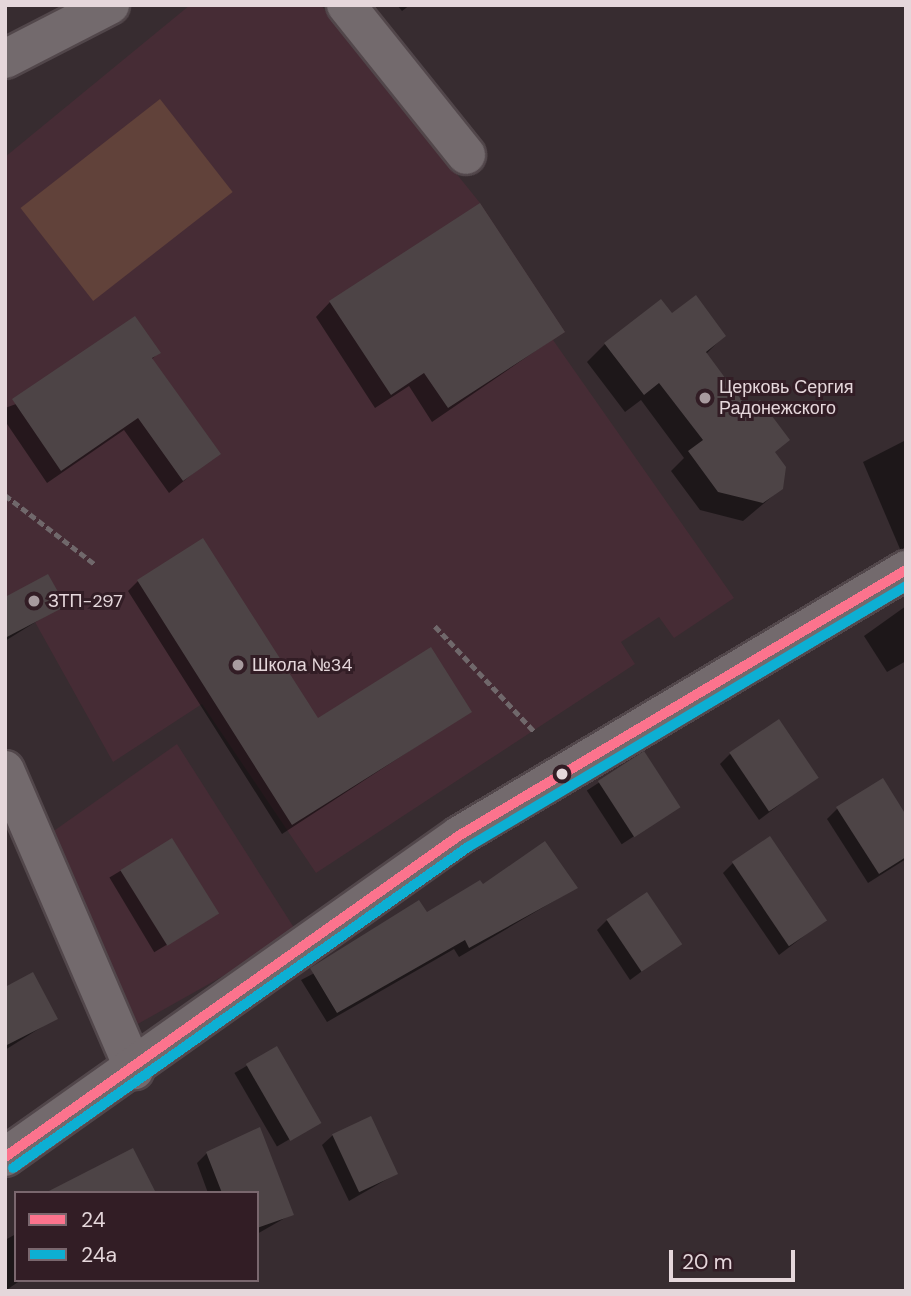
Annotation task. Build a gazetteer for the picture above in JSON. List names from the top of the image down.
{
  "places": ["Церковь Сергия Радонежского", "ЗТП-297", "Школа №34"],
  "lines": ["transit line 24", "transit line 24a"],
  "legend": ["24", "24a"],
  "scale_bar": "20 m"
}
